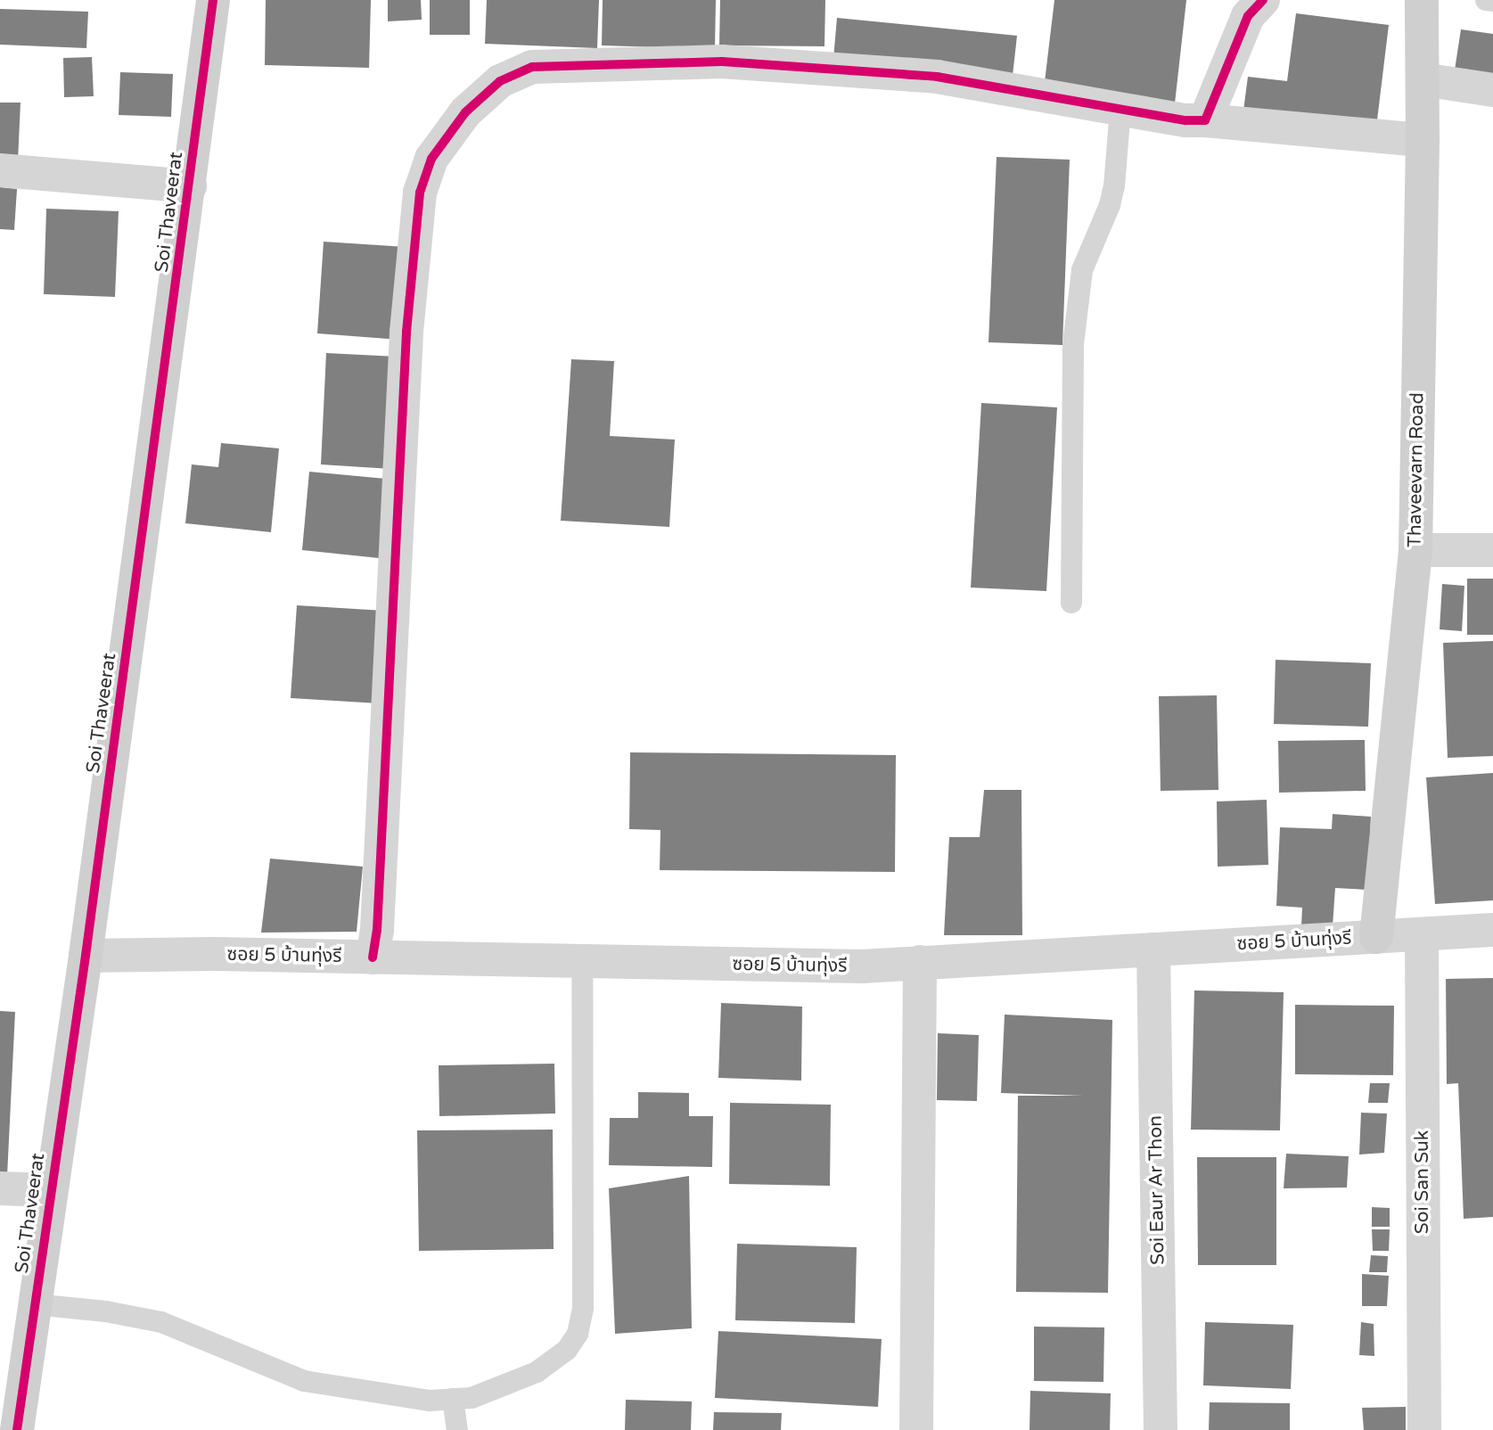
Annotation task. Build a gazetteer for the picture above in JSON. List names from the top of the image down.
{
  "streets": {
    "street": [
      "Soi Thaveerat",
      "Thaveevarn Road",
      "ซอย 5 บ้านทุ่งรี",
      "Soi San Suk",
      "Soi Eaur Ar Thon"
    ]
  },
  "crossings": [
    ["Soi Thaveerat", "ซอย 5 บ้านทุ่งรี"],
    ["Thaveevarn Road", "ซอย 5 บ้านทุ่งรี"],
    ["ซอย 5 บ้านทุ่งรี", "Soi San Suk"],
    ["ซอย 5 บ้านทุ่งรี", "Soi Eaur Ar Thon"]
  ]
}
